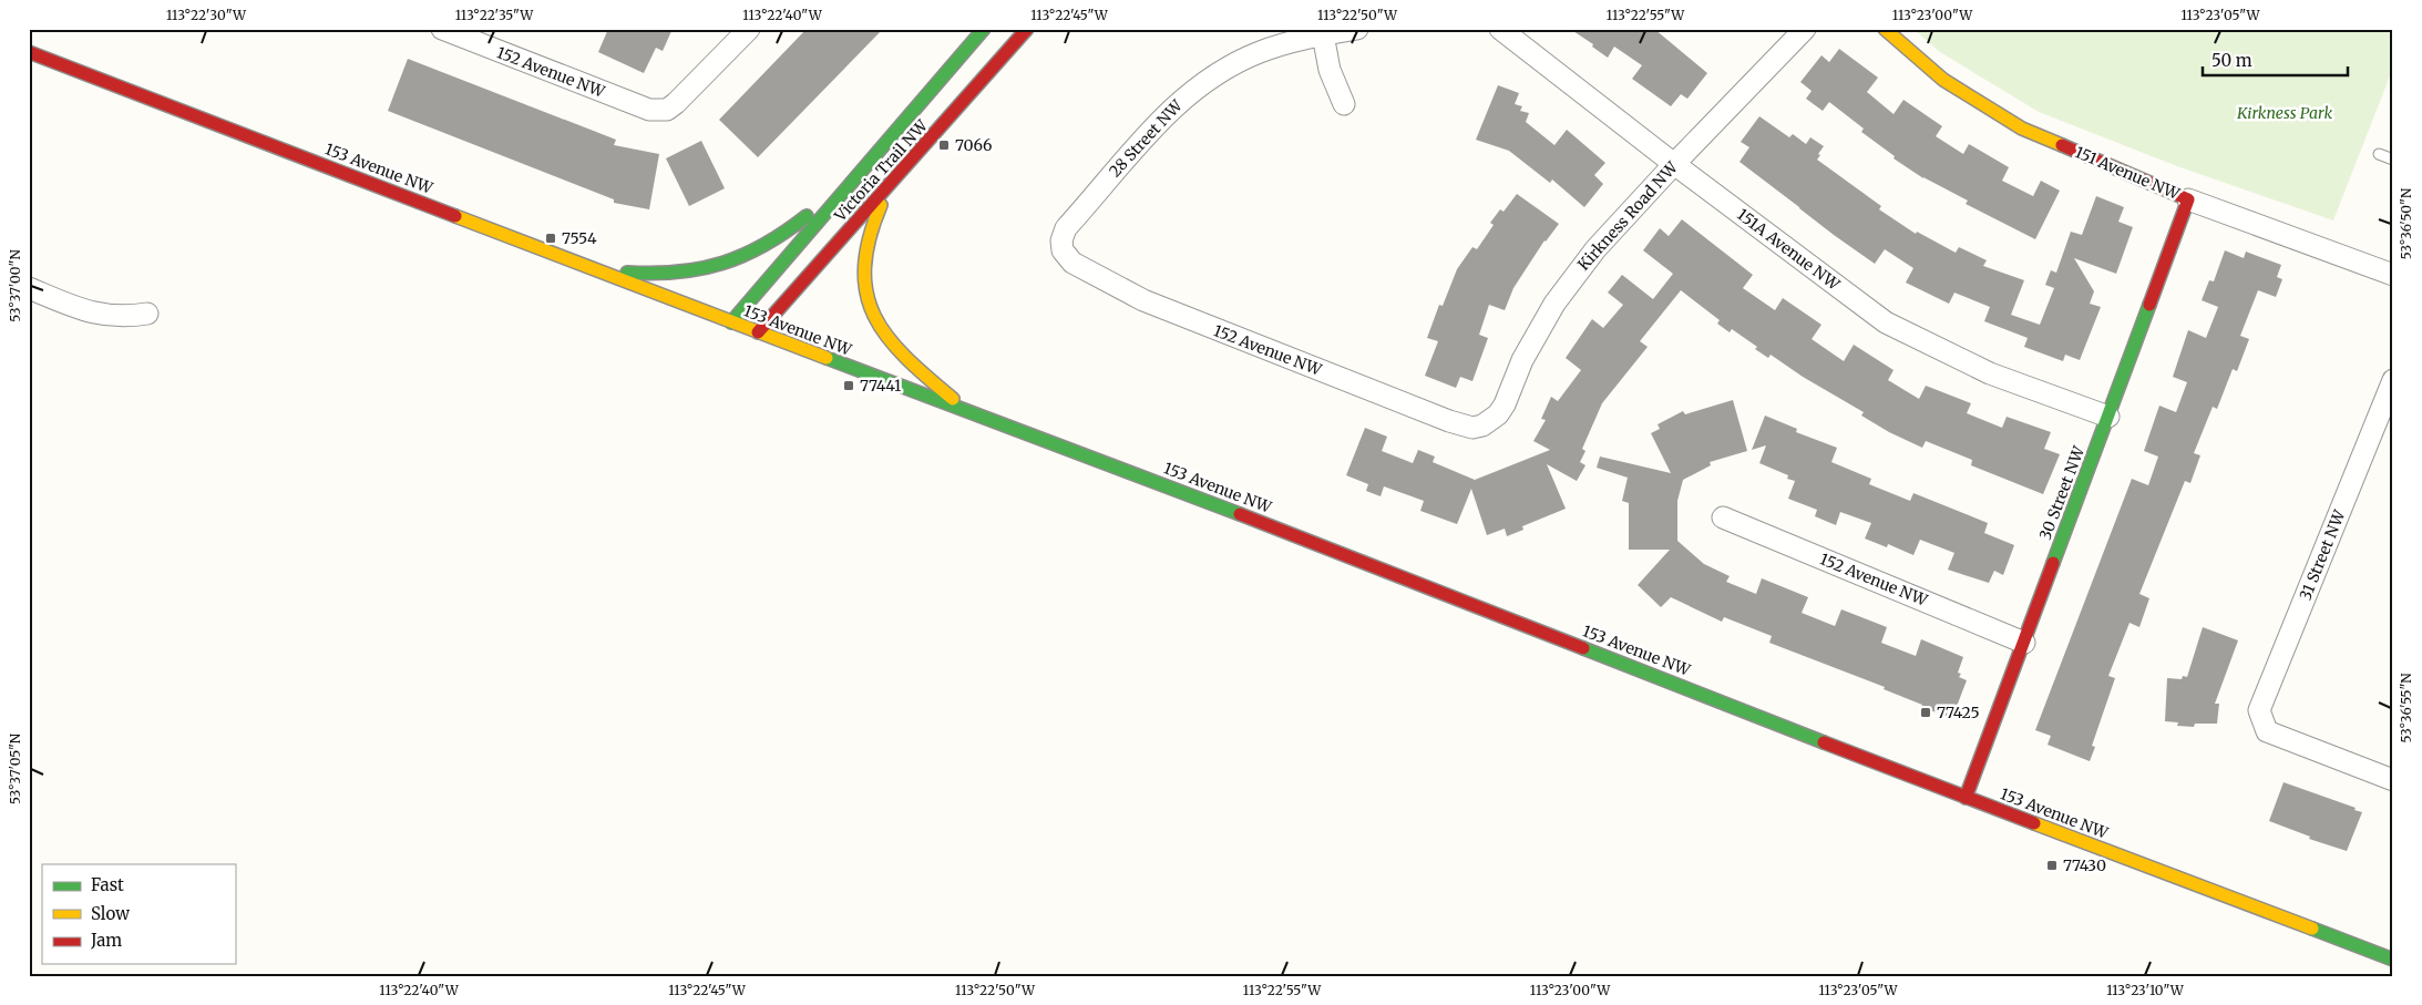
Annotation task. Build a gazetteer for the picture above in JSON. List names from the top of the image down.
{
  "streets": {
    "main road": [
      "153 Avenue NW",
      "Victoria Trail NW",
      "151 Avenue NW",
      "30 Street NW"
    ],
    "street": [
      "152 Avenue NW",
      "28 Street NW",
      "Kirkness Road NW",
      "151A Avenue NW",
      "31 Street NW"
    ]
  },
  "crossings": [
    ["152 Avenue NW", "28 Street NW"],
    ["152 Avenue NW", "Kirkness Road NW"],
    ["152 Avenue NW", "30 Street NW"],
    ["153 Avenue NW", "Victoria Trail NW"],
    ["153 Avenue NW", "30 Street NW"],
    ["151 Avenue NW", "30 Street NW"],
    ["Kirkness Road NW", "151A Avenue NW"],
    ["151A Avenue NW", "30 Street NW"]
  ],
  "parks": ["Kirkness Park"],
  "places": {
    "transit": [
      "7066",
      "7554",
      "77441",
      "77425",
      "77430"
    ]
  },
  "legend": ["Fast", "Slow", "Jam"],
  "scale_bar": "50 m",
  "coordinates": [
    "113°22'30\"W",
    "113°22'35\"W",
    "113°22'40\"W",
    "113°22'45\"W",
    "113°22'50\"W",
    "113°22'55\"W",
    "113°23'00\"W",
    "113°23'05\"W",
    "53°36'50\"N",
    "53°37'00\"N",
    "53°36'55\"N",
    "53°37'05\"N",
    "113°23'10\"W"
  ]
}
